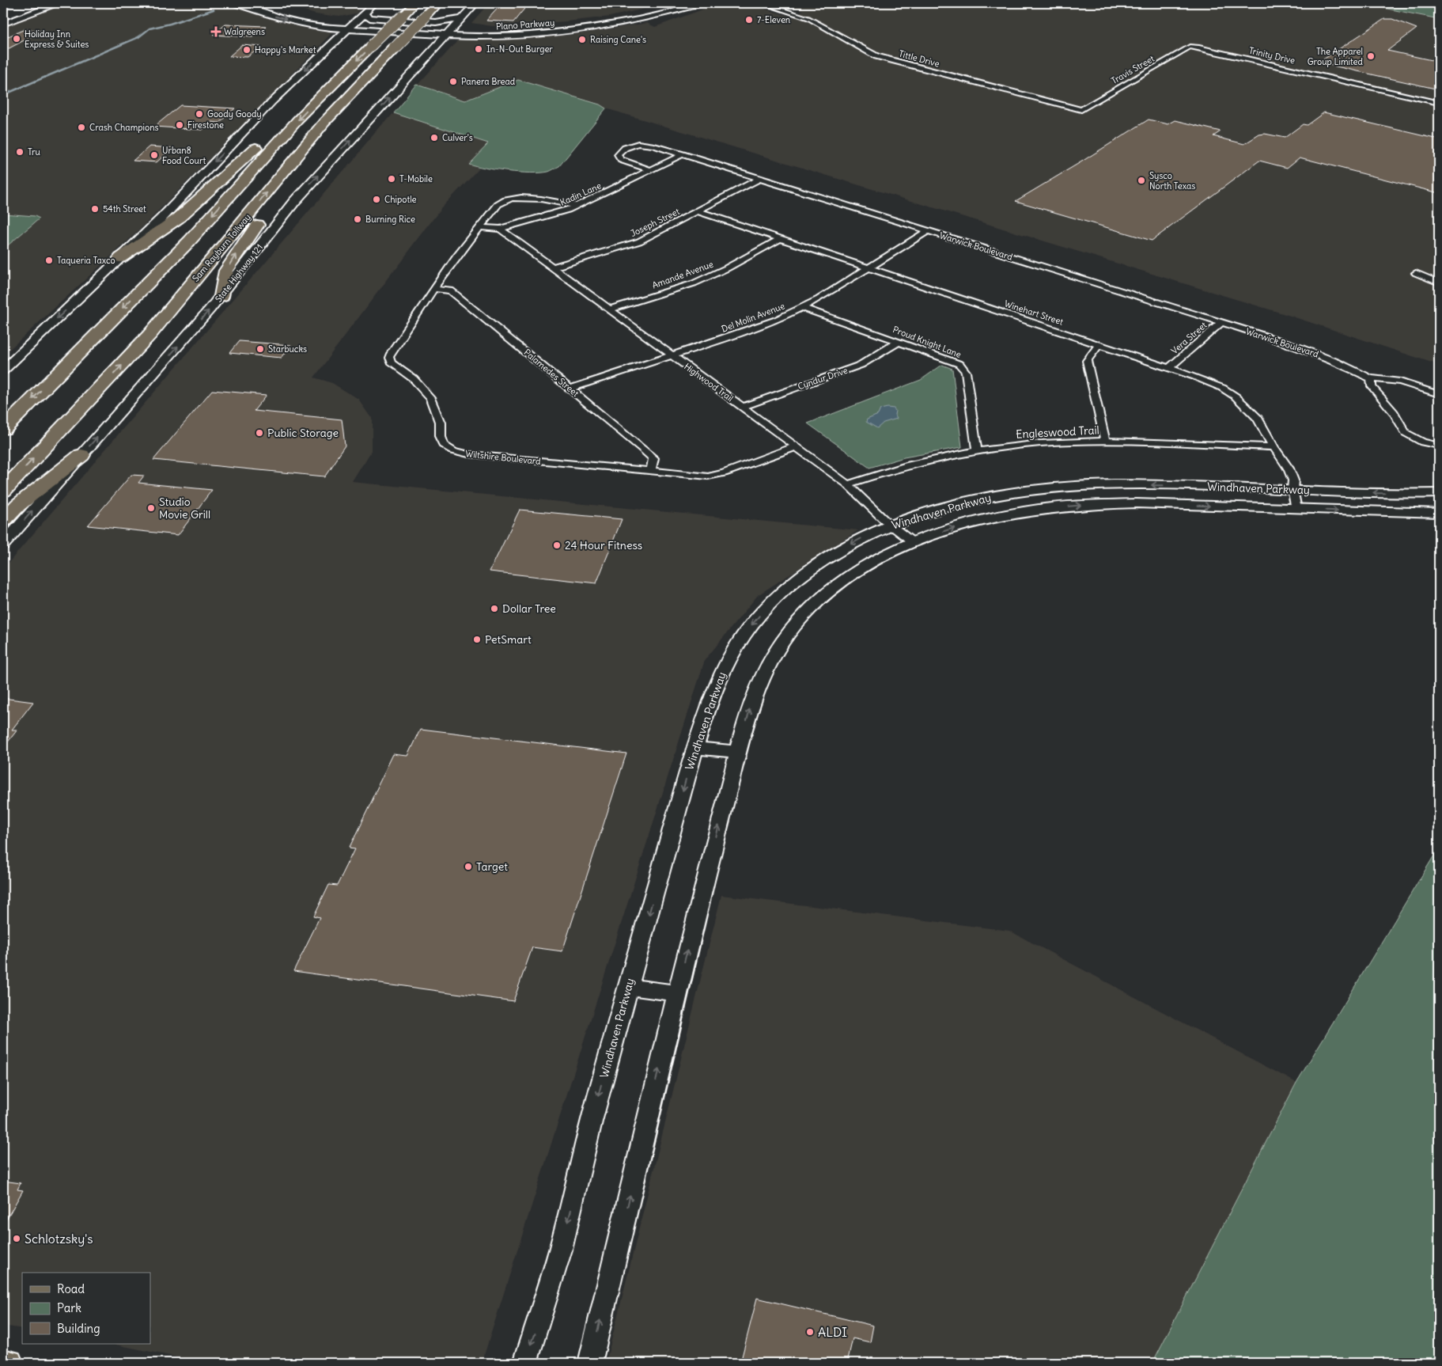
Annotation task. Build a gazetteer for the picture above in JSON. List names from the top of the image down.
{
  "streets": {
    "highway": ["Sam Rayburn Tollway"],
    "main road": ["Plano Parkway", "State Highway 121", "Windhaven Parkway"],
    "street": [
      "Trinity Drive",
      "Tittle Drive",
      "Travis Street",
      "Kadin Lane",
      "Joseph Street",
      "Warwick Boulevard",
      "Amande Avenue",
      "Winehart Street",
      "Del Molin Avenue",
      "Vera Street",
      "Proud Knight Lane",
      "Palamedes Street",
      "Cyndur Drive",
      "Highwood Trail",
      "Engleswood Trail",
      "Wiltshire Boulevard"
    ]
  },
  "crossings": [
    ["Plano Parkway", "State Highway 121"],
    ["Trinity Drive", "Travis Street"],
    ["Tittle Drive", "Travis Street"],
    ["Kadin Lane", "Warwick Boulevard"],
    ["Kadin Lane", "Highwood Trail"],
    ["Kadin Lane", "Wiltshire Boulevard"],
    ["Joseph Street", "Warwick Boulevard"],
    ["Joseph Street", "Winehart Street"],
    ["Joseph Street", "Highwood Trail"],
    ["Warwick Boulevard", "Del Molin Avenue"],
    ["Warwick Boulevard", "Vera Street"],
    ["Amande Avenue", "Winehart Street"],
    ["Amande Avenue", "Highwood Trail"],
    ["Winehart Street", "Del Molin Avenue"],
    ["Winehart Street", "Vera Street"],
    ["Winehart Street", "Engleswood Trail"],
    ["Winehart Street", "Windhaven Parkway"],
    ["Del Molin Avenue", "Proud Knight Lane"],
    ["Del Molin Avenue", "Palamedes Street"],
    ["Del Molin Avenue", "Highwood Trail"],
    ["Proud Knight Lane", "Cyndur Drive"],
    ["Proud Knight Lane", "Engleswood Trail"],
    ["Palamedes Street", "Wiltshire Boulevard"],
    ["Cyndur Drive", "Highwood Trail"],
    ["Highwood Trail", "Engleswood Trail"],
    ["Highwood Trail", "Wiltshire Boulevard"],
    ["Highwood Trail", "Windhaven Parkway"]
  ],
  "places": {
    "other": [
      "7-Eleven",
      "Holiday Inn Express & Suites",
      "Raising Cane's",
      "In-N-Out Burger",
      "Happy's Market",
      "The Apparel Group Limited",
      "Panera Bread",
      "Goody Goody",
      "Firestone",
      "Crash Champions",
      "Culver's",
      "Tru",
      "Urban8 Food Court",
      "T-Mobile",
      "Sysco North Texas",
      "Chipotle",
      "54th Street",
      "Burning Rice",
      "Taqueria Taxco",
      "Starbucks",
      "Public Storage",
      "Studio Movie Grill",
      "24 Hour Fitness",
      "Dollar Tree",
      "PetSmart",
      "Target",
      "Schlotzsky's",
      "ALDI"
    ],
    "health": ["Walgreens"]
  },
  "legend": ["Road", "Park", "Building"]
}
